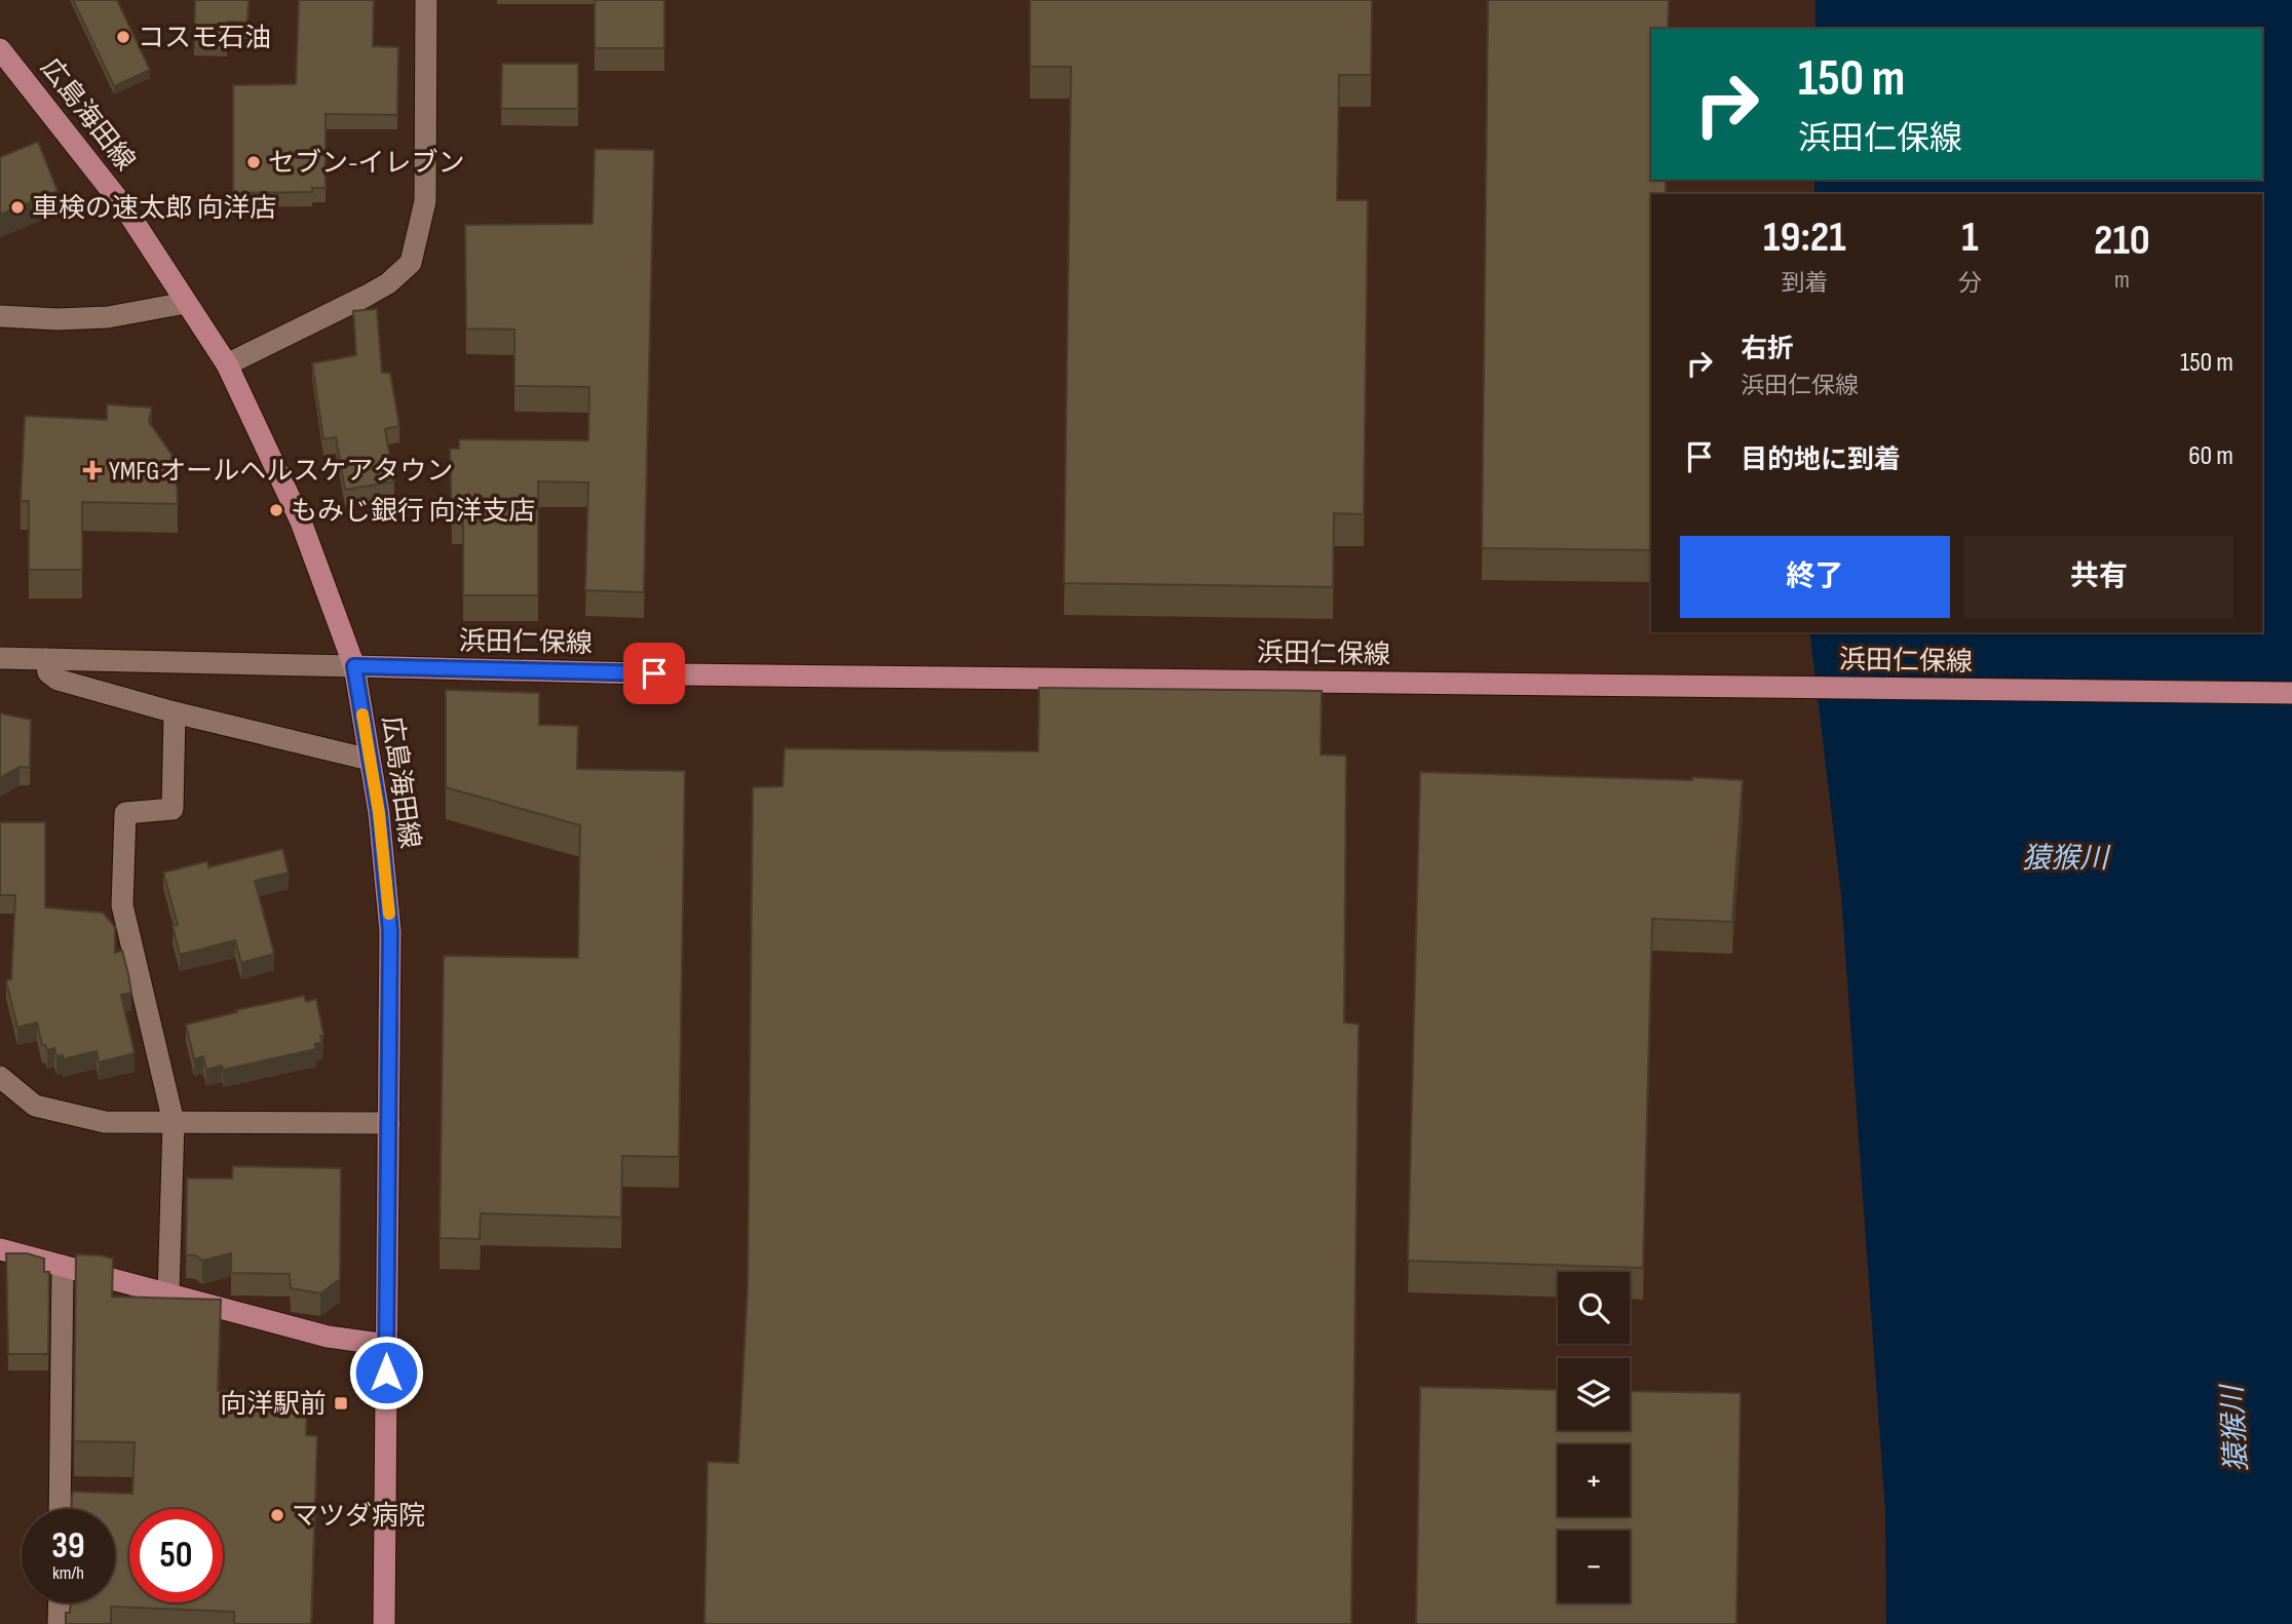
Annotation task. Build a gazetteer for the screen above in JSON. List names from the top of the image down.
{
  "streets": {
    "main road": ["広島海田線", "浜田仁保線"]
  },
  "crossings": [
    ["広島海田線", "浜田仁保線"]
  ],
  "water": ["猿猴川"],
  "places": {
    "other": [
      "コスモ石油",
      "セブン-イレブン",
      "車検の速太郎 向洋店",
      "もみじ銀行 向洋支店",
      "マツダ病院"
    ],
    "health": ["YMFGオールヘルスケアタウン"],
    "transit": ["向洋駅前"]
  },
  "page": {
    "turn": ["150 m", "浜田仁保線"],
    "eta": [
      "19:21",
      "到着",
      "1",
      "分",
      "210",
      "m"
    ],
    "list": [
      {
        "name": "右折",
        "note": "浜田仁保線",
        "value": "150 m"
      },
      {
        "name": "目的地に到着",
        "value": "60 m"
      }
    ],
    "buttons": ["終了", "共有"],
    "map_buttons": ["+", "−"],
    "speed": "39 km/h",
    "limit": "50"
  }
}
